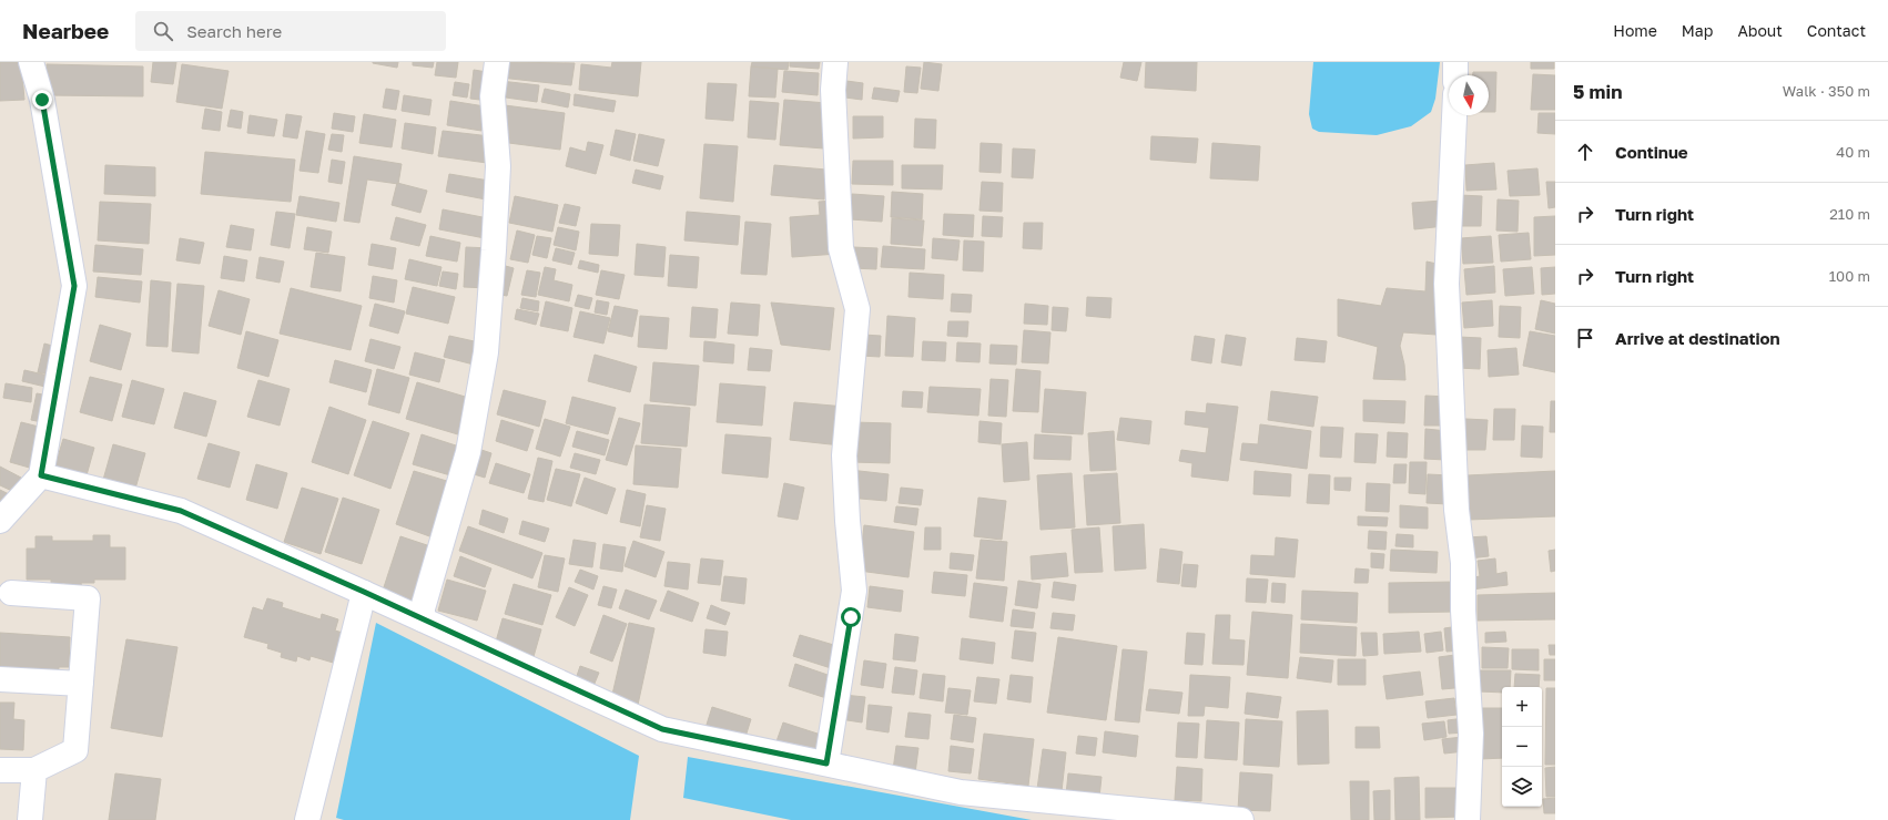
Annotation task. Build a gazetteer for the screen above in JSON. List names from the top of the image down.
{
  "north": "bottom",
  "page": {
    "header": "Nearbee",
    "search": "Search here",
    "nav": [
      "Home",
      "Map",
      "About",
      "Contact"
    ],
    "heading": ["5 min", "Walk · 350 m"],
    "list": [
      ["Continue", "40 m"],
      ["Turn right", "210 m"],
      ["Turn right", "100 m"],
      "Arrive at destination"
    ],
    "map_buttons": ["+", "−"]
  }
}
